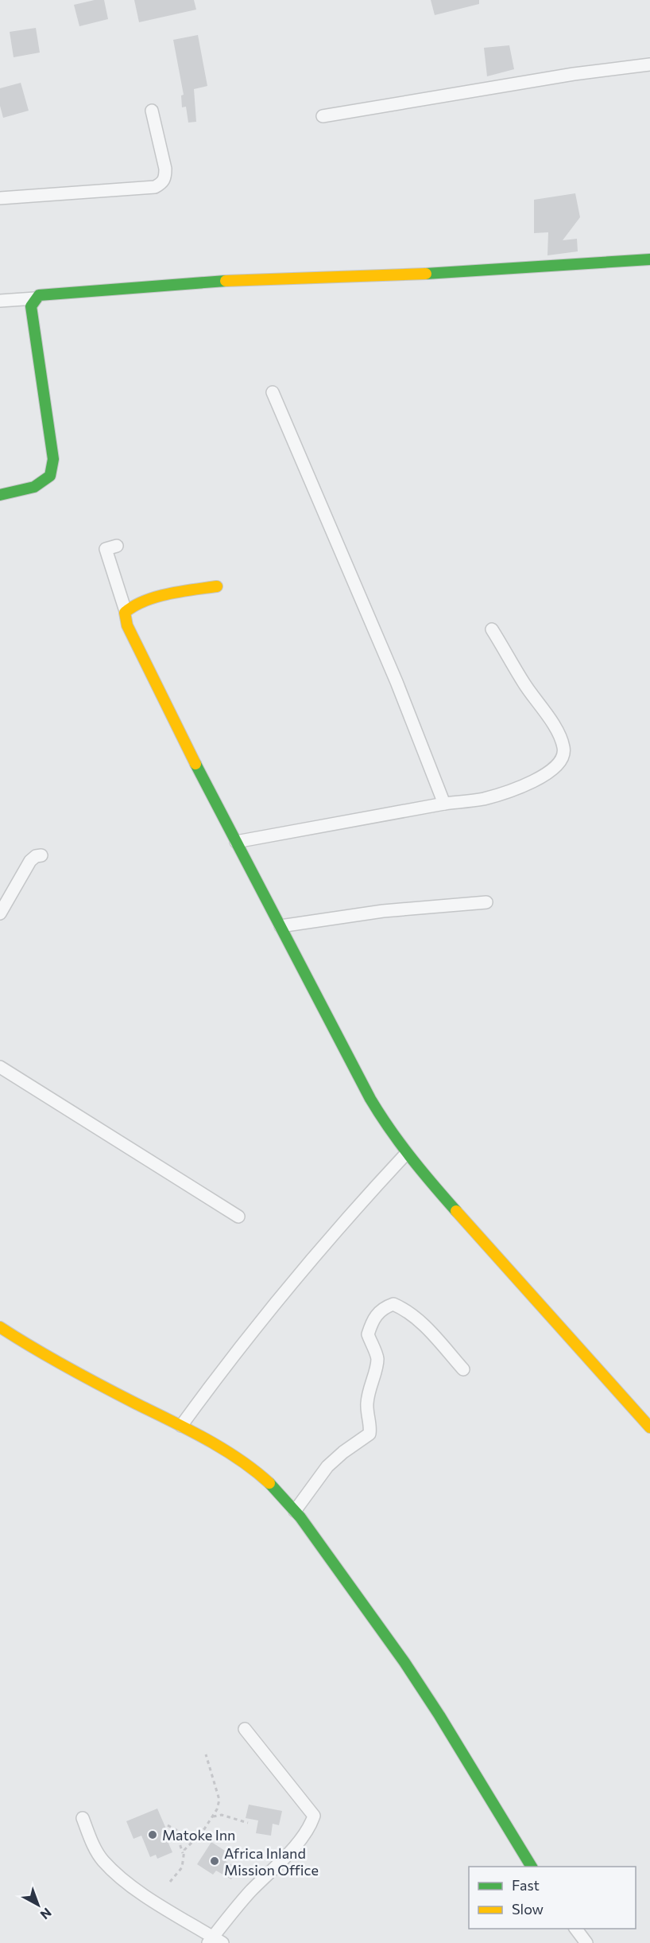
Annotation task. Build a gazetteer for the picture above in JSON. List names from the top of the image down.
{
  "places": ["Matoke Inn", "Africa Inland Mission Office"],
  "legend": ["Fast", "Slow"],
  "north": "bottom right"
}
